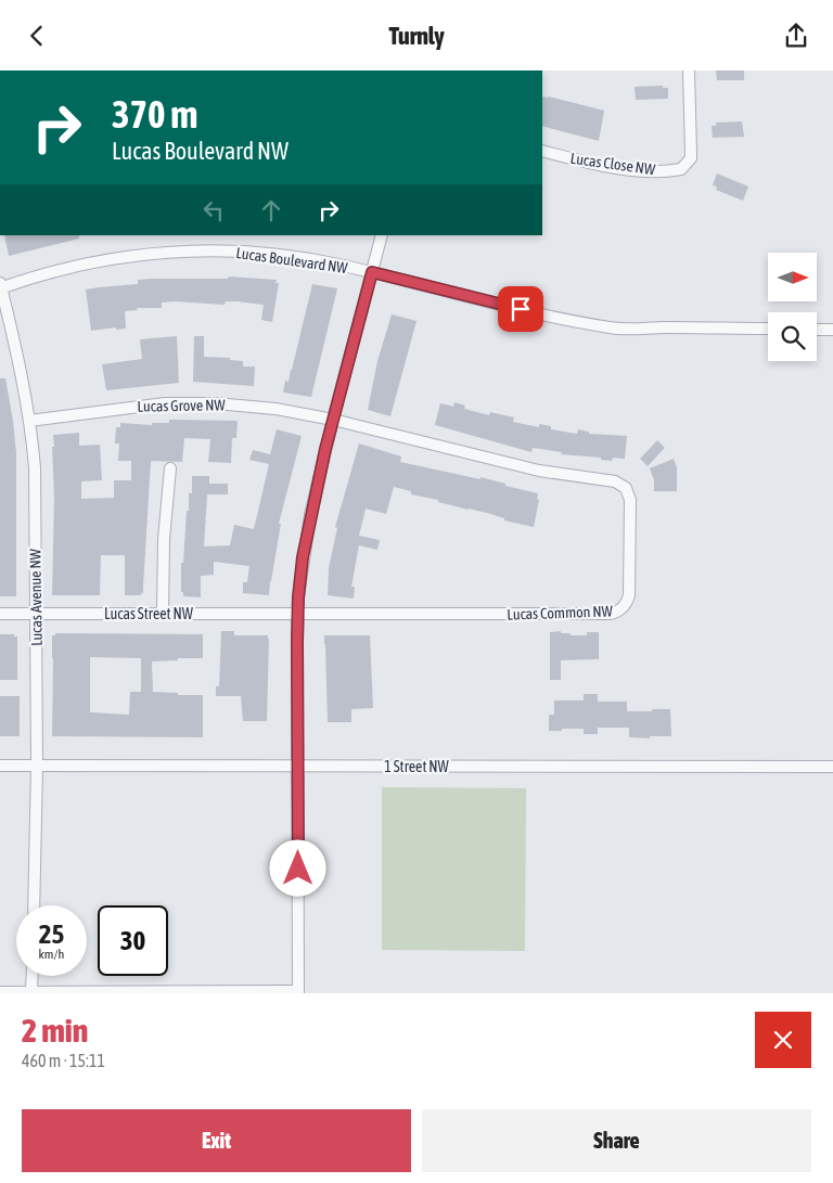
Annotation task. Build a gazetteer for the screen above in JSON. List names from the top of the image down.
{
  "streets": {
    "street": [
      "Lucas Close NW",
      "Lucas Boulevard NW",
      "Lucas Grove NW",
      "Lucas Avenue NW",
      "Lucas Common NW",
      "Lucas Street NW",
      "1 Street NW"
    ]
  },
  "crossings": [
    ["Lucas Boulevard NW", "Lucas Avenue NW"],
    ["Lucas Grove NW", "Lucas Avenue NW"],
    ["Lucas Grove NW", "Lucas Common NW"],
    ["Lucas Avenue NW", "Lucas Street NW"],
    ["Lucas Avenue NW", "1 Street NW"],
    ["Lucas Common NW", "Lucas Street NW"]
  ],
  "north": "right",
  "page": {
    "header": "Turnly",
    "turn": ["370 m", "Lucas Boulevard NW"],
    "speed": "25 km/h",
    "limit": "30",
    "heading": ["2 min", "460 m · 15:11"],
    "buttons": ["Exit", "Share"]
  }
}
